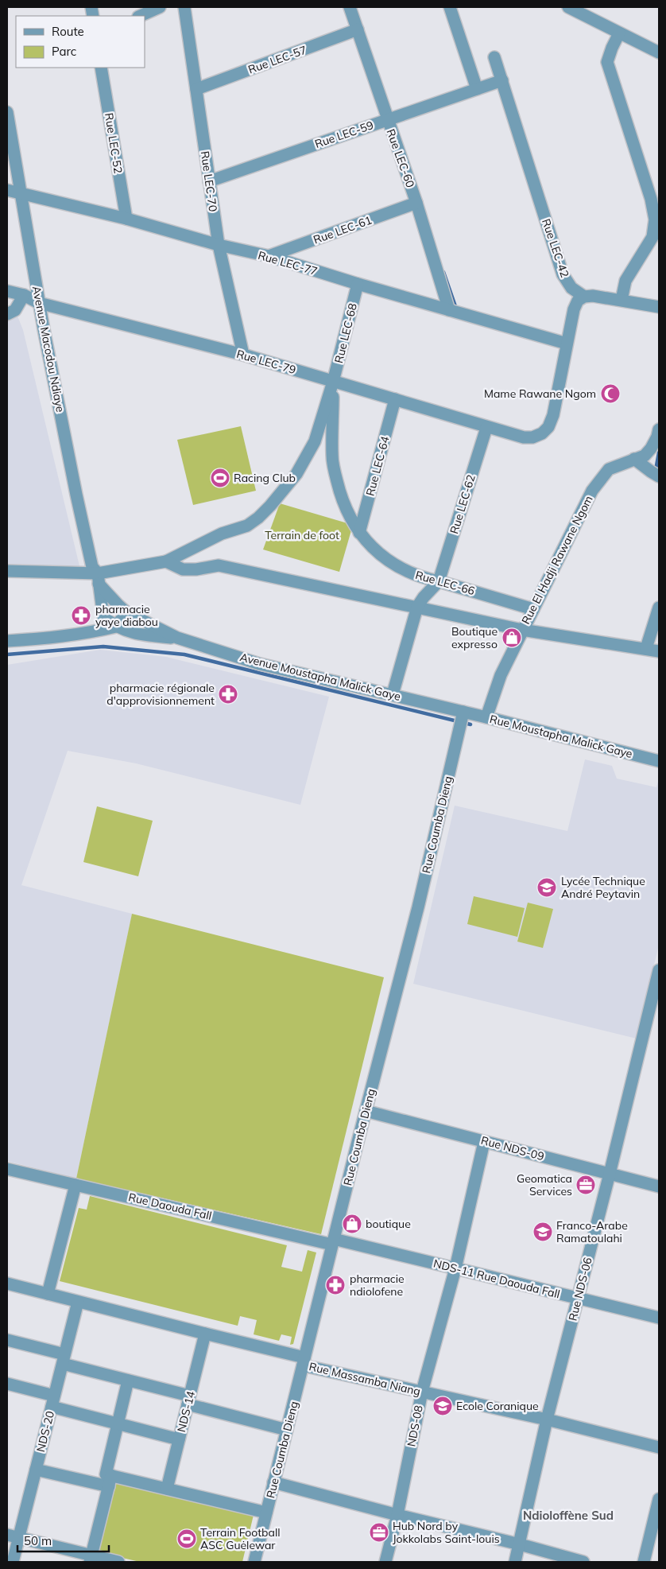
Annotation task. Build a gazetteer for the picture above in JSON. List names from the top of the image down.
{
  "streets": {
    "street": [
      "Rue LEC-57",
      "Rue LEC-59",
      "Rue LEC-52",
      "Rue LEC-60",
      "Rue LEC-70",
      "Rue LEC-61",
      "Rue LEC-42",
      "Rue LEC-77",
      "Rue LEC-68",
      "Avenue Macodou Ndiaye",
      "Rue LEC-79",
      "Rue LEC-64",
      "Rue LEC-62",
      "Rue El Hadji Rawane Ngom",
      "Rue LEC-66",
      "Avenue Moustapha Malick Gaye",
      "Rue Moustapha Malick Gaye",
      "Rue Coumba Dieng",
      "Rue NDS-09",
      "Rue Daouda Fall",
      "NDS-11 Rue Daouda Fall",
      "Rue NDS-06",
      "Rue Massamba Niang",
      "NDS-14",
      "NDS-08",
      "NDS-20"
    ]
  },
  "crossings": [
    ["Rue LEC-57", "Rue LEC-60"],
    ["Rue LEC-57", "Rue LEC-70"],
    ["Rue LEC-59", "Rue LEC-60"],
    ["Rue LEC-59", "Rue LEC-70"],
    ["Rue LEC-59", "Rue LEC-42"],
    ["Rue LEC-52", "Rue LEC-77"],
    ["Rue LEC-60", "Rue LEC-61"],
    ["Rue LEC-60", "Rue LEC-77"],
    ["Rue LEC-70", "Rue LEC-77"],
    ["Rue LEC-70", "Rue LEC-79"],
    ["Rue LEC-61", "Rue LEC-77"],
    ["Rue LEC-77", "Rue LEC-68"],
    ["Rue LEC-77", "Avenue Macodou Ndiaye"],
    ["Rue LEC-77", "Rue LEC-79"],
    ["Rue LEC-68", "Rue LEC-79"],
    ["Rue LEC-68", "Rue LEC-66"],
    ["Avenue Macodou Ndiaye", "Rue LEC-79"],
    ["Rue LEC-79", "Rue LEC-64"],
    ["Rue LEC-79", "Rue LEC-62"],
    ["Rue LEC-79", "Rue LEC-66"],
    ["Rue LEC-64", "Rue LEC-66"],
    ["Rue LEC-62", "Rue LEC-66"],
    ["Rue El Hadji Rawane Ngom", "Rue LEC-66"],
    ["Rue El Hadji Rawane Ngom", "Rue Moustapha Malick Gaye"],
    ["Avenue Moustapha Malick Gaye", "Rue Moustapha Malick Gaye"],
    ["Avenue Moustapha Malick Gaye", "Rue Coumba Dieng"],
    ["Rue Moustapha Malick Gaye", "Rue Coumba Dieng"],
    ["Rue Coumba Dieng", "Rue NDS-09"],
    ["Rue Coumba Dieng", "Rue Daouda Fall"],
    ["Rue Coumba Dieng", "NDS-11 Rue Daouda Fall"],
    ["Rue Coumba Dieng", "Rue Massamba Niang"],
    ["Rue NDS-09", "Rue NDS-06"],
    ["Rue NDS-09", "NDS-08"],
    ["Rue Daouda Fall", "NDS-11 Rue Daouda Fall"],
    ["NDS-11 Rue Daouda Fall", "Rue NDS-06"],
    ["NDS-11 Rue Daouda Fall", "NDS-08"],
    ["Rue NDS-06", "Rue Massamba Niang"],
    ["Rue Massamba Niang", "NDS-14"],
    ["Rue Massamba Niang", "NDS-08"],
    ["Rue Massamba Niang", "NDS-20"]
  ],
  "districts": ["Ndioloffène Sud"],
  "parks": ["Terrain de foot"],
  "places": {
    "mosque": ["Mame Rawane Ngom"],
    "sports": ["Racing Club", "Terrain Football ASC Guėlewar"],
    "pharmacy": ["pharmacie yaye diabou", "pharmacie régionale d'approvisionnement", "pharmacie ndiolofene"],
    "shop": ["Boutique expresso", "boutique"],
    "school or university": ["Lycée Technique André Peytavin", "Franco-Arabe Ramatoulahi", "Ecole Coranique"],
    "office": ["Geomatica Services", "Hub Nord by Jokkolabs Saint-louis"]
  },
  "legend": ["Route", "Parc"],
  "scale_bar": "50 m"
}
